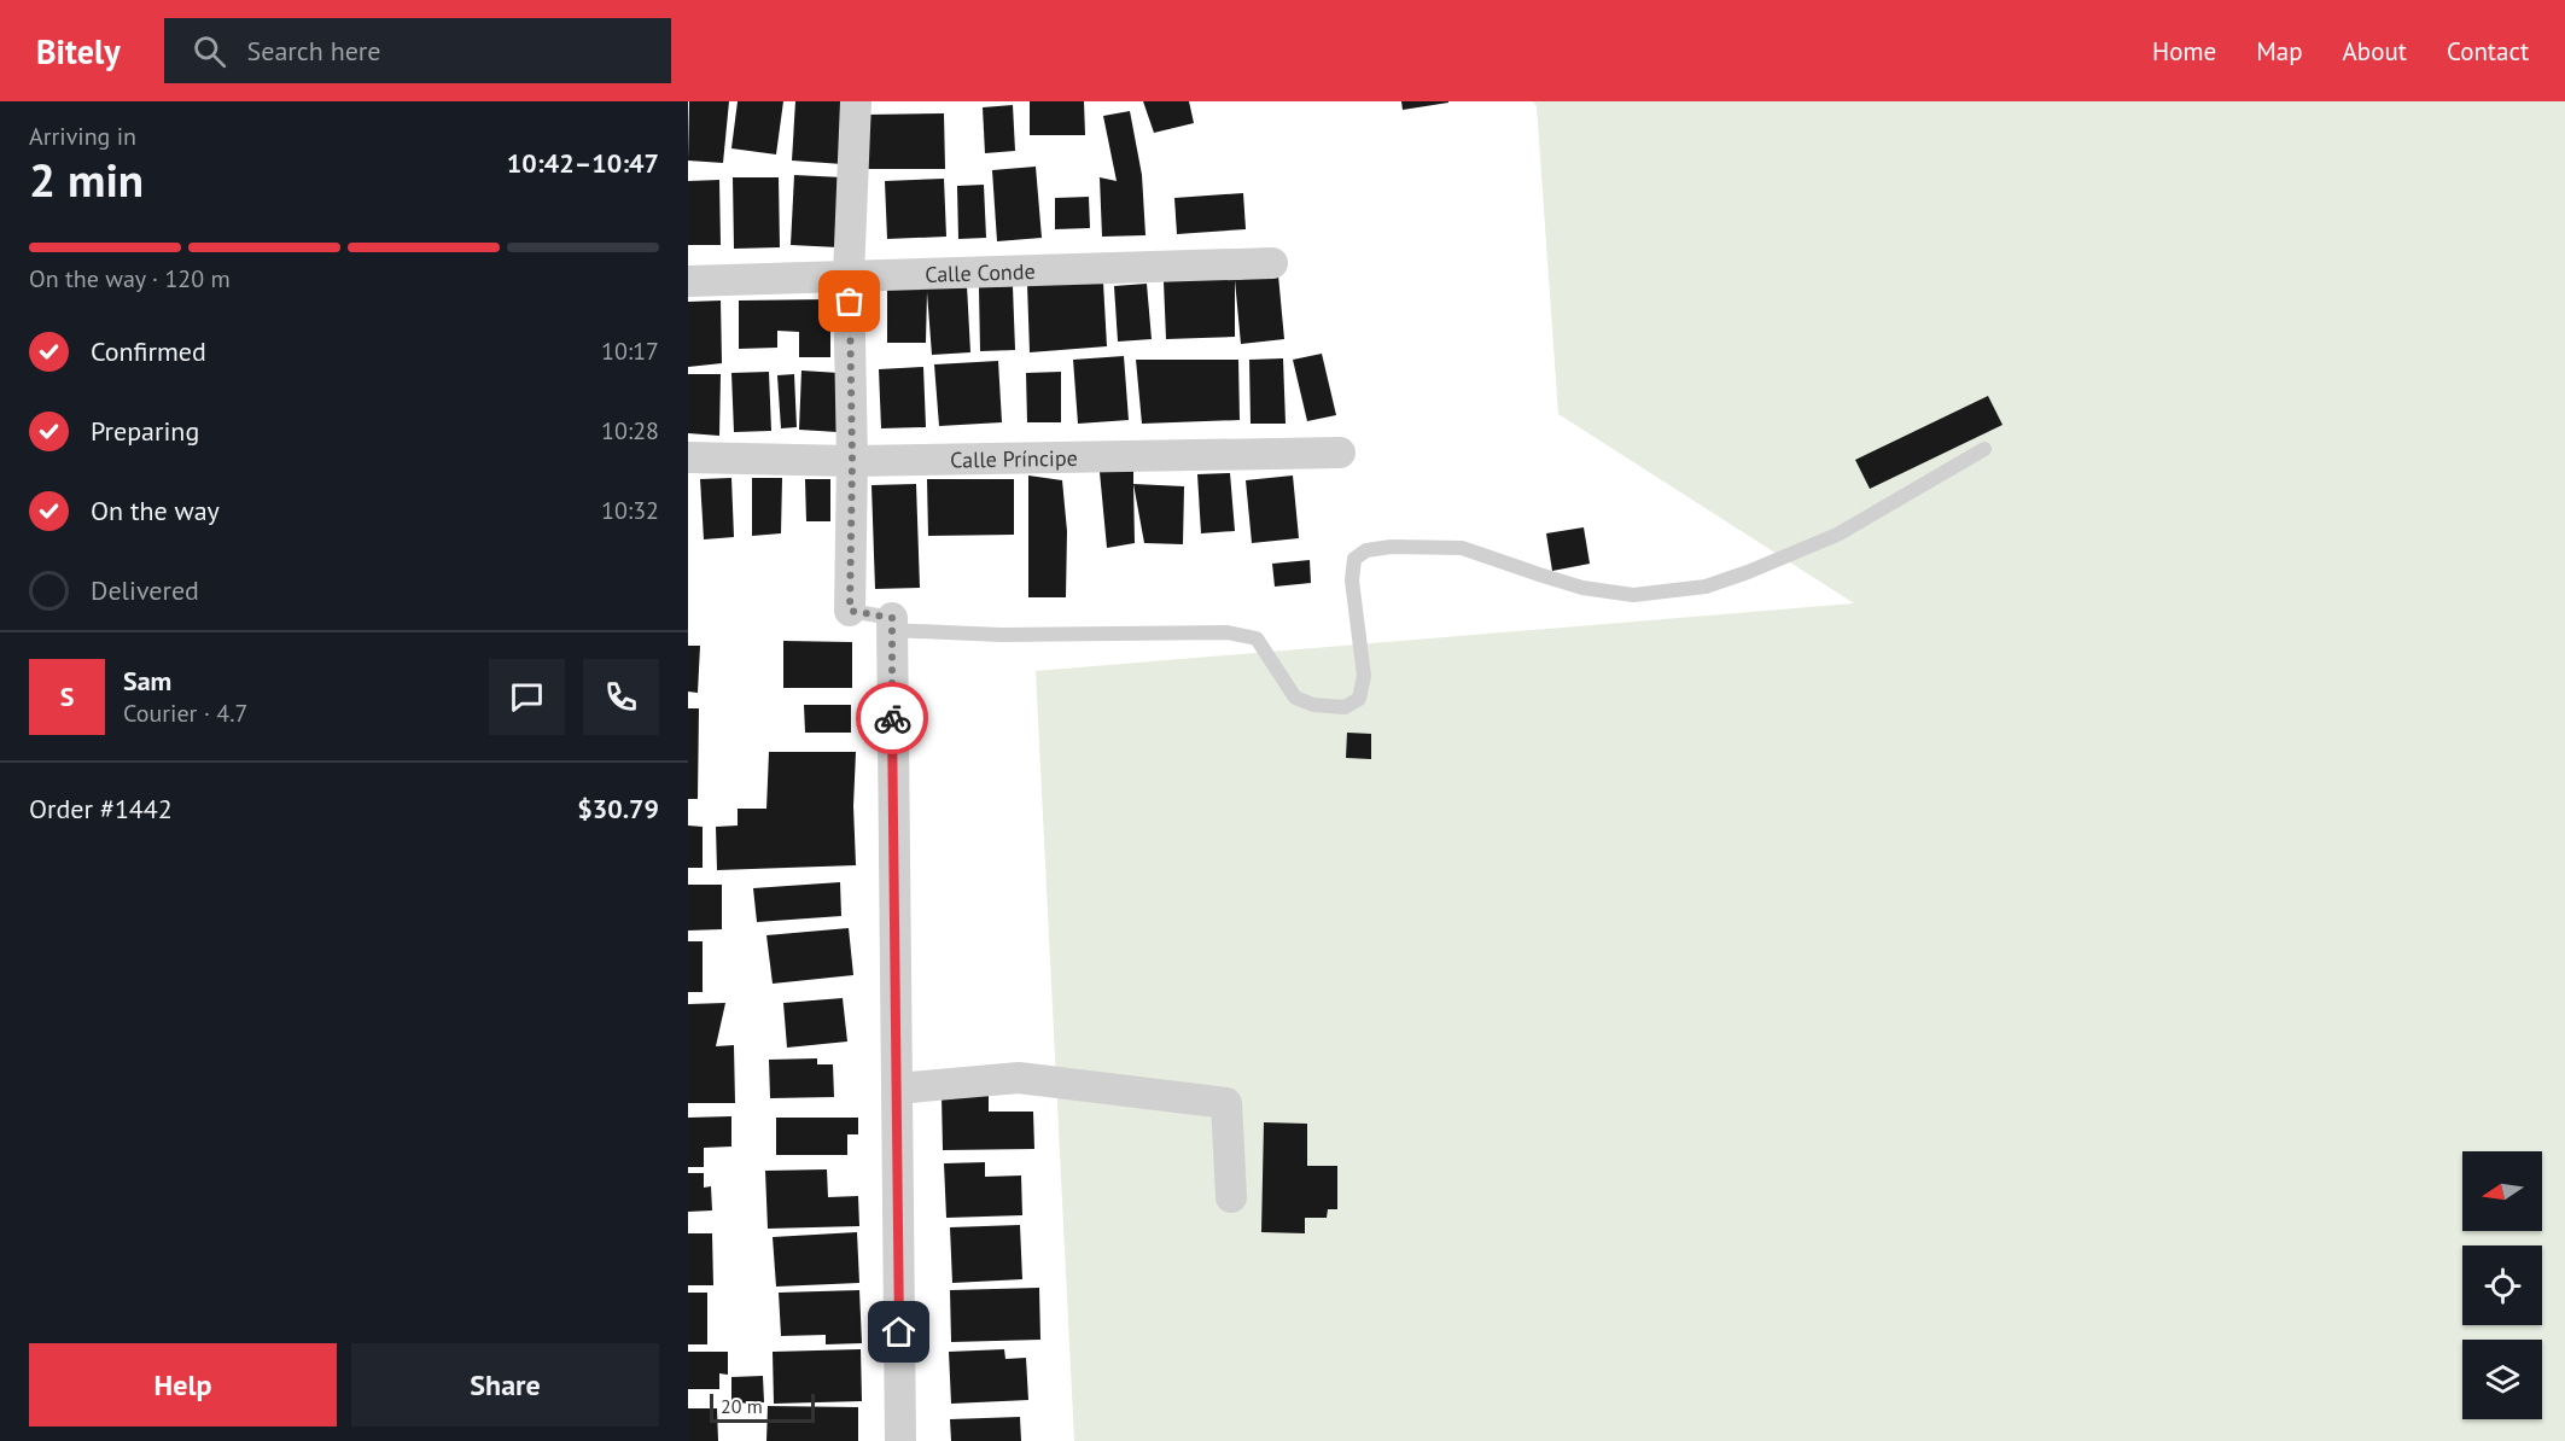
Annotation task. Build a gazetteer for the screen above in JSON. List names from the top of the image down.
{
  "streets": {
    "street": ["Calle Conde", "Calle Príncipe"]
  },
  "scale_bar": "20 m",
  "north": "left",
  "page": {
    "header": "Bitely",
    "search": "Search here",
    "nav": [
      "Home",
      "Map",
      "About",
      "Contact"
    ],
    "heading": ["2 min", "Arriving in", "10:42–10:47"],
    "panel": [
      "Sam",
      "Courier · 4.7",
      "Order #1442",
      "$30.79"
    ],
    "bar": "On the way · 120 m",
    "list": [
      ["Confirmed", "10:17"],
      ["Preparing", "10:28"],
      ["On the way", "10:32"],
      "Delivered"
    ],
    "round": "S",
    "buttons": ["Help", "Share"],
    "scale": "20 m"
  }
}
